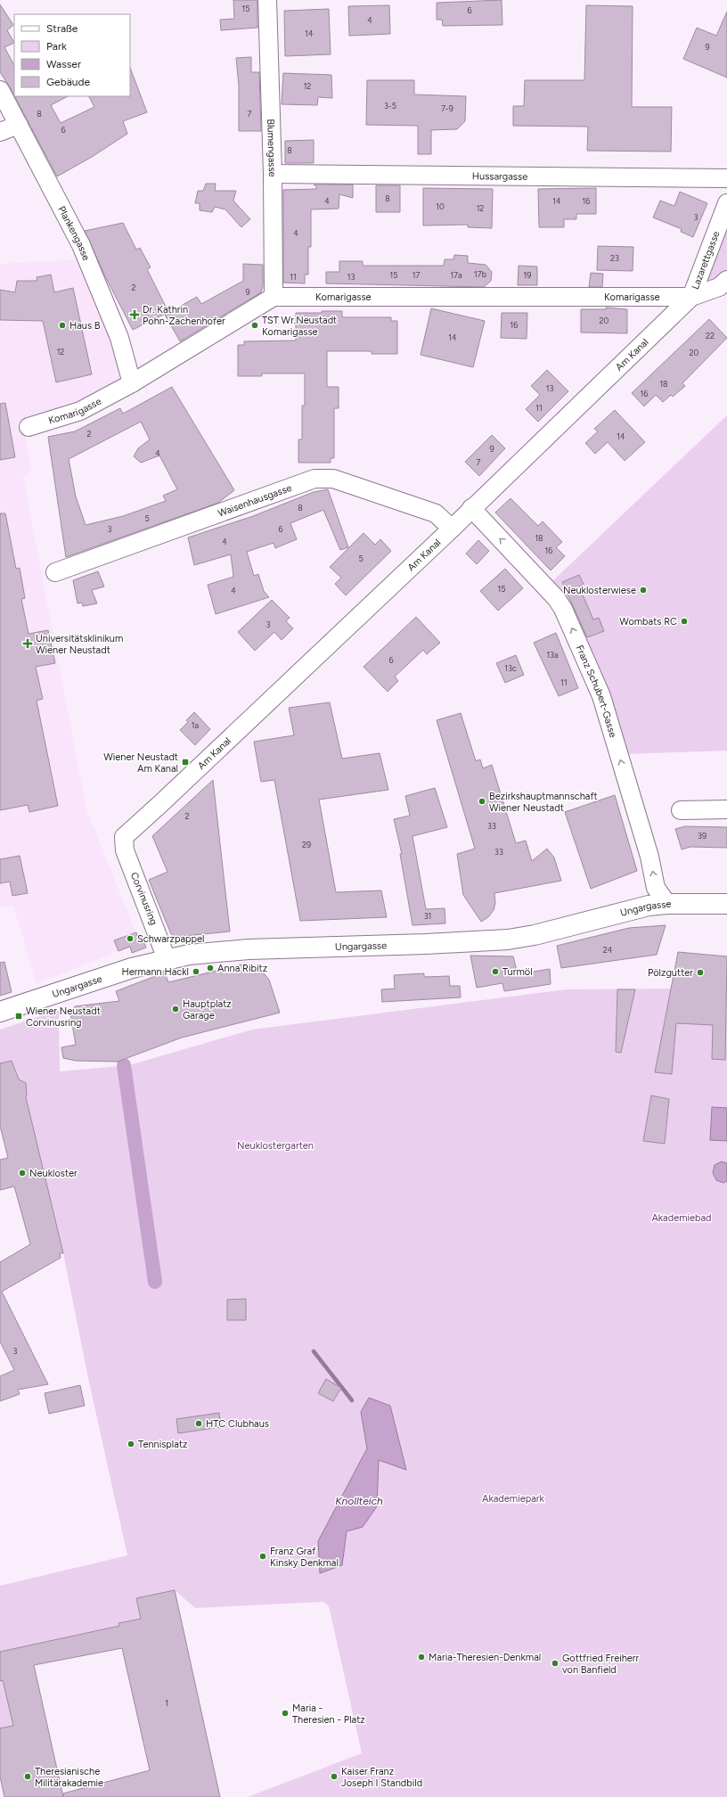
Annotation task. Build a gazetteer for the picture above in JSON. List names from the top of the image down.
{
  "streets": {
    "main road": ["Ungargasse"],
    "street": [
      "Blumengasse",
      "Hussargasse",
      "Plankengasse",
      "Lazarettgasse",
      "Komarigasse",
      "Am Kanal",
      "Waisenhausgasse",
      "Franz Schubert-Gasse",
      "Corvinusring"
    ]
  },
  "crossings": [
    ["Blumengasse", "Hussargasse"],
    ["Blumengasse", "Komarigasse"],
    ["Plankengasse", "Komarigasse"],
    ["Lazarettgasse", "Komarigasse"],
    ["Lazarettgasse", "Am Kanal"],
    ["Komarigasse", "Am Kanal"],
    ["Am Kanal", "Waisenhausgasse"],
    ["Am Kanal", "Franz Schubert-Gasse"],
    ["Am Kanal", "Corvinusring"],
    ["Franz Schubert-Gasse", "Ungargasse"],
    ["Corvinusring", "Ungargasse"]
  ],
  "one_way": ["Franz Schubert-Gasse"],
  "water": ["Knollteich"],
  "parks": ["Neuklostergarten", "Akademiebad", "Akademiepark"],
  "places": {
    "health": ["Dr. Kathrin Pohn-Zachenhofer", "Universitätsklinikum Wiener Neustadt"],
    "other": [
      "Haus B",
      "TST Wr.Neustadt Komarigasse",
      "Neuklosterwiese",
      "Wombats RC",
      "Bezirkshauptmannschaft Wiener Neustadt",
      "Schwarzpappel",
      "Anna Ribitz",
      "Hermann Hackl",
      "Turmöl",
      "Pölzgutter",
      "Hauptplatz Garage",
      "Neukloster",
      "HTC Clubhaus",
      "Tennisplatz",
      "Franz Graf Kinsky Denkmal",
      "Maria-Theresien-Denkmal",
      "Gottfried Freiherr von Banfield",
      "Maria - Theresien - Platz",
      "Theresianische Militärakademie",
      "Kaiser Franz Joseph I Standbild"
    ],
    "transit": ["Wiener Neustadt Am Kanal", "Wiener Neustadt Corvinusring"]
  },
  "house_numbers": [
    "15",
    "6",
    "4",
    "14",
    "9",
    "12",
    "3-5",
    "7-9",
    "8",
    "7",
    "6",
    "8",
    "8",
    "4",
    "14",
    "16",
    "10",
    "12",
    "3",
    "4",
    "23",
    "17b",
    "15",
    "17",
    "17a",
    "19",
    "11",
    "13",
    "2",
    "9",
    "20",
    "16",
    "22",
    "14",
    "12",
    "20",
    "18",
    "13",
    "16",
    "11",
    "2",
    "14",
    "9",
    "4",
    "7",
    "8",
    "5",
    "3",
    "6",
    "18",
    "4",
    "16",
    "5",
    "15",
    "4",
    "3",
    "13a",
    "6",
    "13c",
    "11",
    "1a",
    "2",
    "33",
    "39",
    "29",
    "33",
    "31",
    "24",
    "3",
    "1"
  ],
  "legend": [
    "Straße",
    "Park",
    "Wasser",
    "Gebäude"
  ]
}
